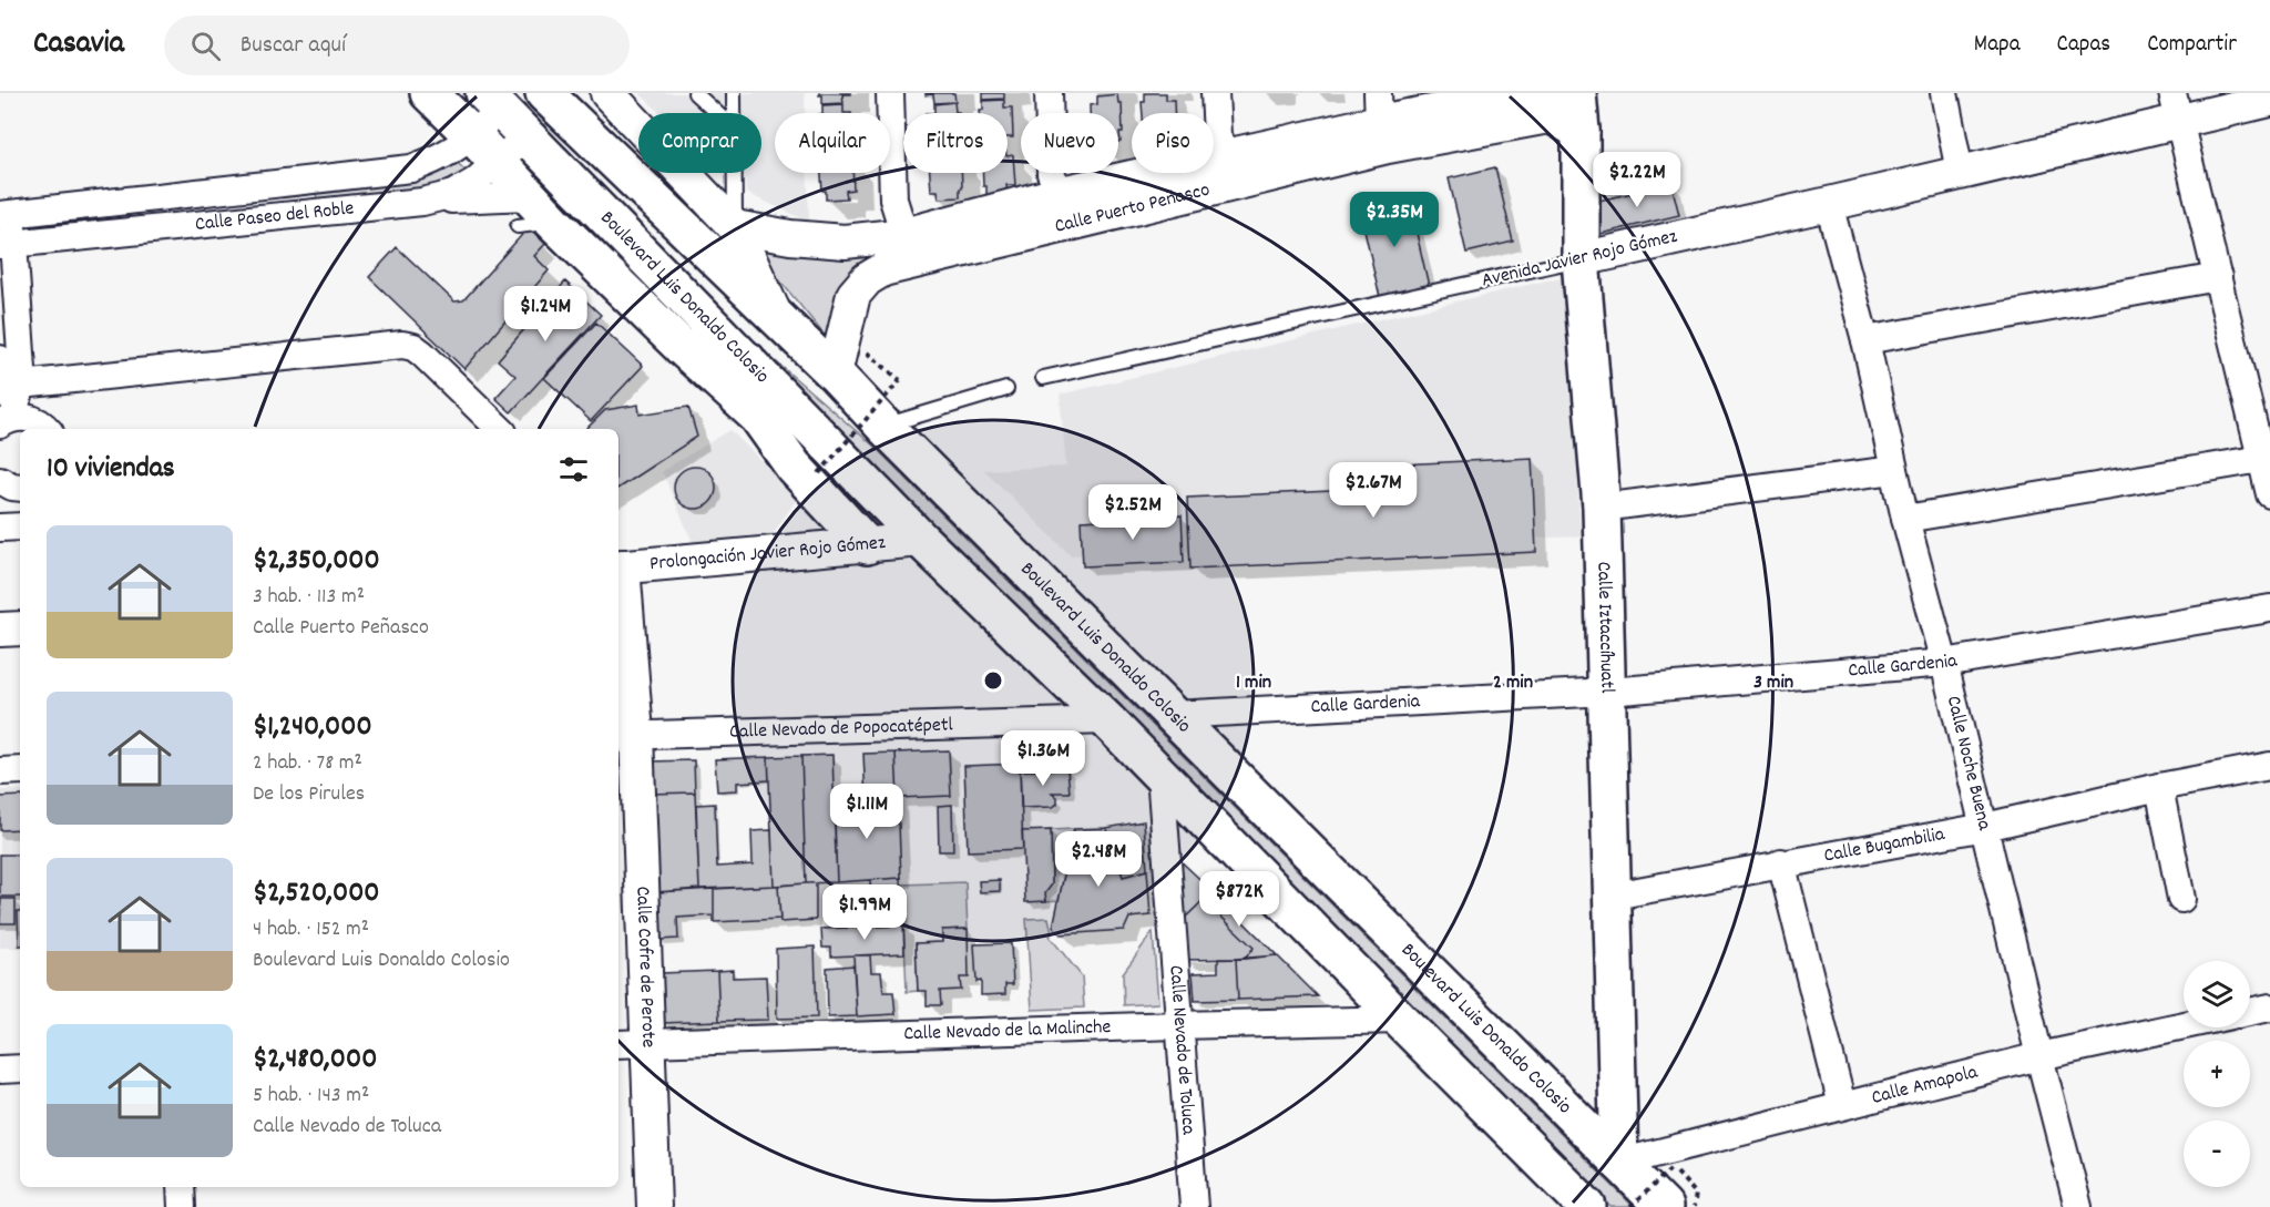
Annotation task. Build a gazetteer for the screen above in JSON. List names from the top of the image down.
{
  "streets": {
    "main road": ["Boulevard Luis Donaldo Colosio", "Calle Iztaccíhuatl"],
    "street": [
      "Calle Puerto Peñasco",
      "Calle Paseo del Roble",
      "Avenida Javier Rojo Gómez",
      "Prolongación Javier Rojo Gómez",
      "Calle Gardenia",
      "Calle Nevado de Popocatépetl",
      "Calle Noche Buena",
      "Calle Bugambilia",
      "Calle Cofre de Perote",
      "Calle Nevado de la Malinche",
      "Calle Nevado de Toluca",
      "Calle Amapola"
    ]
  },
  "crossings": [
    ["Calle Puerto Peñasco", "Boulevard Luis Donaldo Colosio"],
    ["Calle Puerto Peñasco", "Calle Iztaccíhuatl"],
    ["Calle Paseo del Roble", "Boulevard Luis Donaldo Colosio"],
    ["Avenida Javier Rojo Gómez", "Calle Iztaccíhuatl"],
    ["Avenida Javier Rojo Gómez", "Calle Noche Buena"],
    ["Boulevard Luis Donaldo Colosio", "Prolongación Javier Rojo Gómez"],
    ["Boulevard Luis Donaldo Colosio", "Calle Iztaccíhuatl"],
    ["Boulevard Luis Donaldo Colosio", "Calle Gardenia"],
    ["Boulevard Luis Donaldo Colosio", "Calle Nevado de Popocatépetl"],
    ["Boulevard Luis Donaldo Colosio", "Calle Nevado de la Malinche"],
    ["Boulevard Luis Donaldo Colosio", "Calle Nevado de Toluca"],
    ["Boulevard Luis Donaldo Colosio", "Calle Amapola"],
    ["Prolongación Javier Rojo Gómez", "Calle Cofre de Perote"],
    ["Calle Iztaccíhuatl", "Calle Gardenia"],
    ["Calle Iztaccíhuatl", "Calle Bugambilia"],
    ["Calle Iztaccíhuatl", "Calle Amapola"],
    ["Calle Gardenia", "Calle Noche Buena"],
    ["Calle Nevado de Popocatépetl", "Calle Cofre de Perote"],
    ["Calle Noche Buena", "Calle Bugambilia"],
    ["Calle Noche Buena", "Calle Amapola"],
    ["Calle Cofre de Perote", "Calle Nevado de la Malinche"],
    ["Calle Nevado de la Malinche", "Calle Nevado de Toluca"]
  ],
  "page": {
    "header": "Casavia",
    "search": "Buscar aquí",
    "nav": ["Mapa", "Capas", "Compartir"],
    "chip": [
      "Comprar",
      "Alquilar",
      "Filtros",
      "Nuevo",
      "Piso"
    ],
    "price": [
      "$2.22M",
      "$2.35M",
      "$1.24M",
      "$2.67M",
      "$2.52M",
      "$1.36M",
      "$1.11M",
      "$2.48M",
      "$872K",
      "$1.99M"
    ],
    "heading": "10 viviendas",
    "list": [
      {
        "name": "$2,350,000",
        "note": "3 hab. · 113 m² · Calle Puerto Peñasco"
      },
      {
        "name": "$1,240,000",
        "note": "2 hab. · 78 m² · De los Pirules"
      },
      {
        "name": "$2,520,000",
        "note": "4 hab. · 152 m² · Boulevard Luis Donaldo Colosio"
      },
      {
        "name": "$2,480,000",
        "note": "5 hab. · 143 m² · Calle Nevado de Toluca"
      }
    ],
    "map_buttons": ["+", "−"]
  },
  "rings": ["1 min", "2 min", "3 min"]
}
